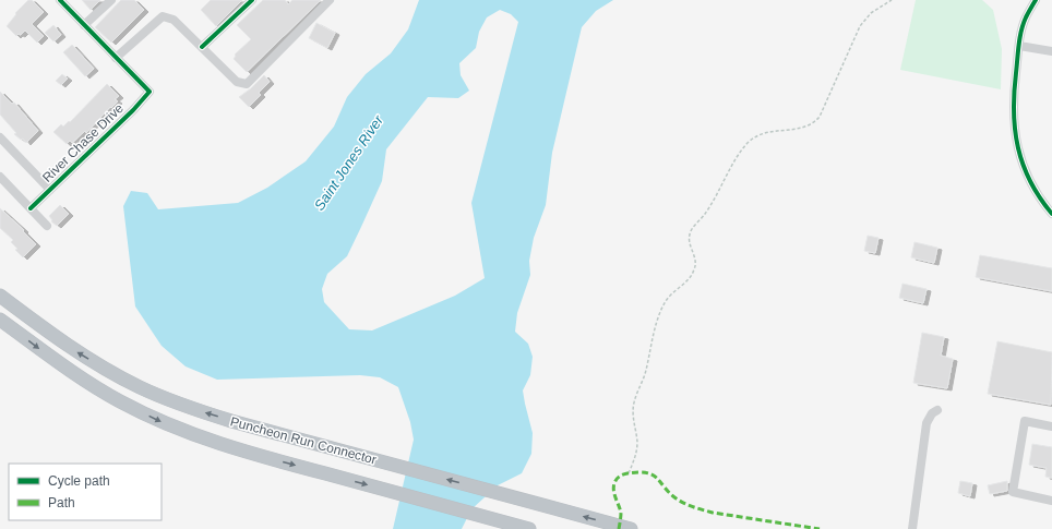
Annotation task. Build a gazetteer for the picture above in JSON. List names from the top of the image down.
{
  "streets": {
    "highway": ["Puncheon Run Connector"],
    "street": ["River Chase Drive"]
  },
  "water": ["Saint Jones River"],
  "legend": ["Cycle path", "Path"]
}
